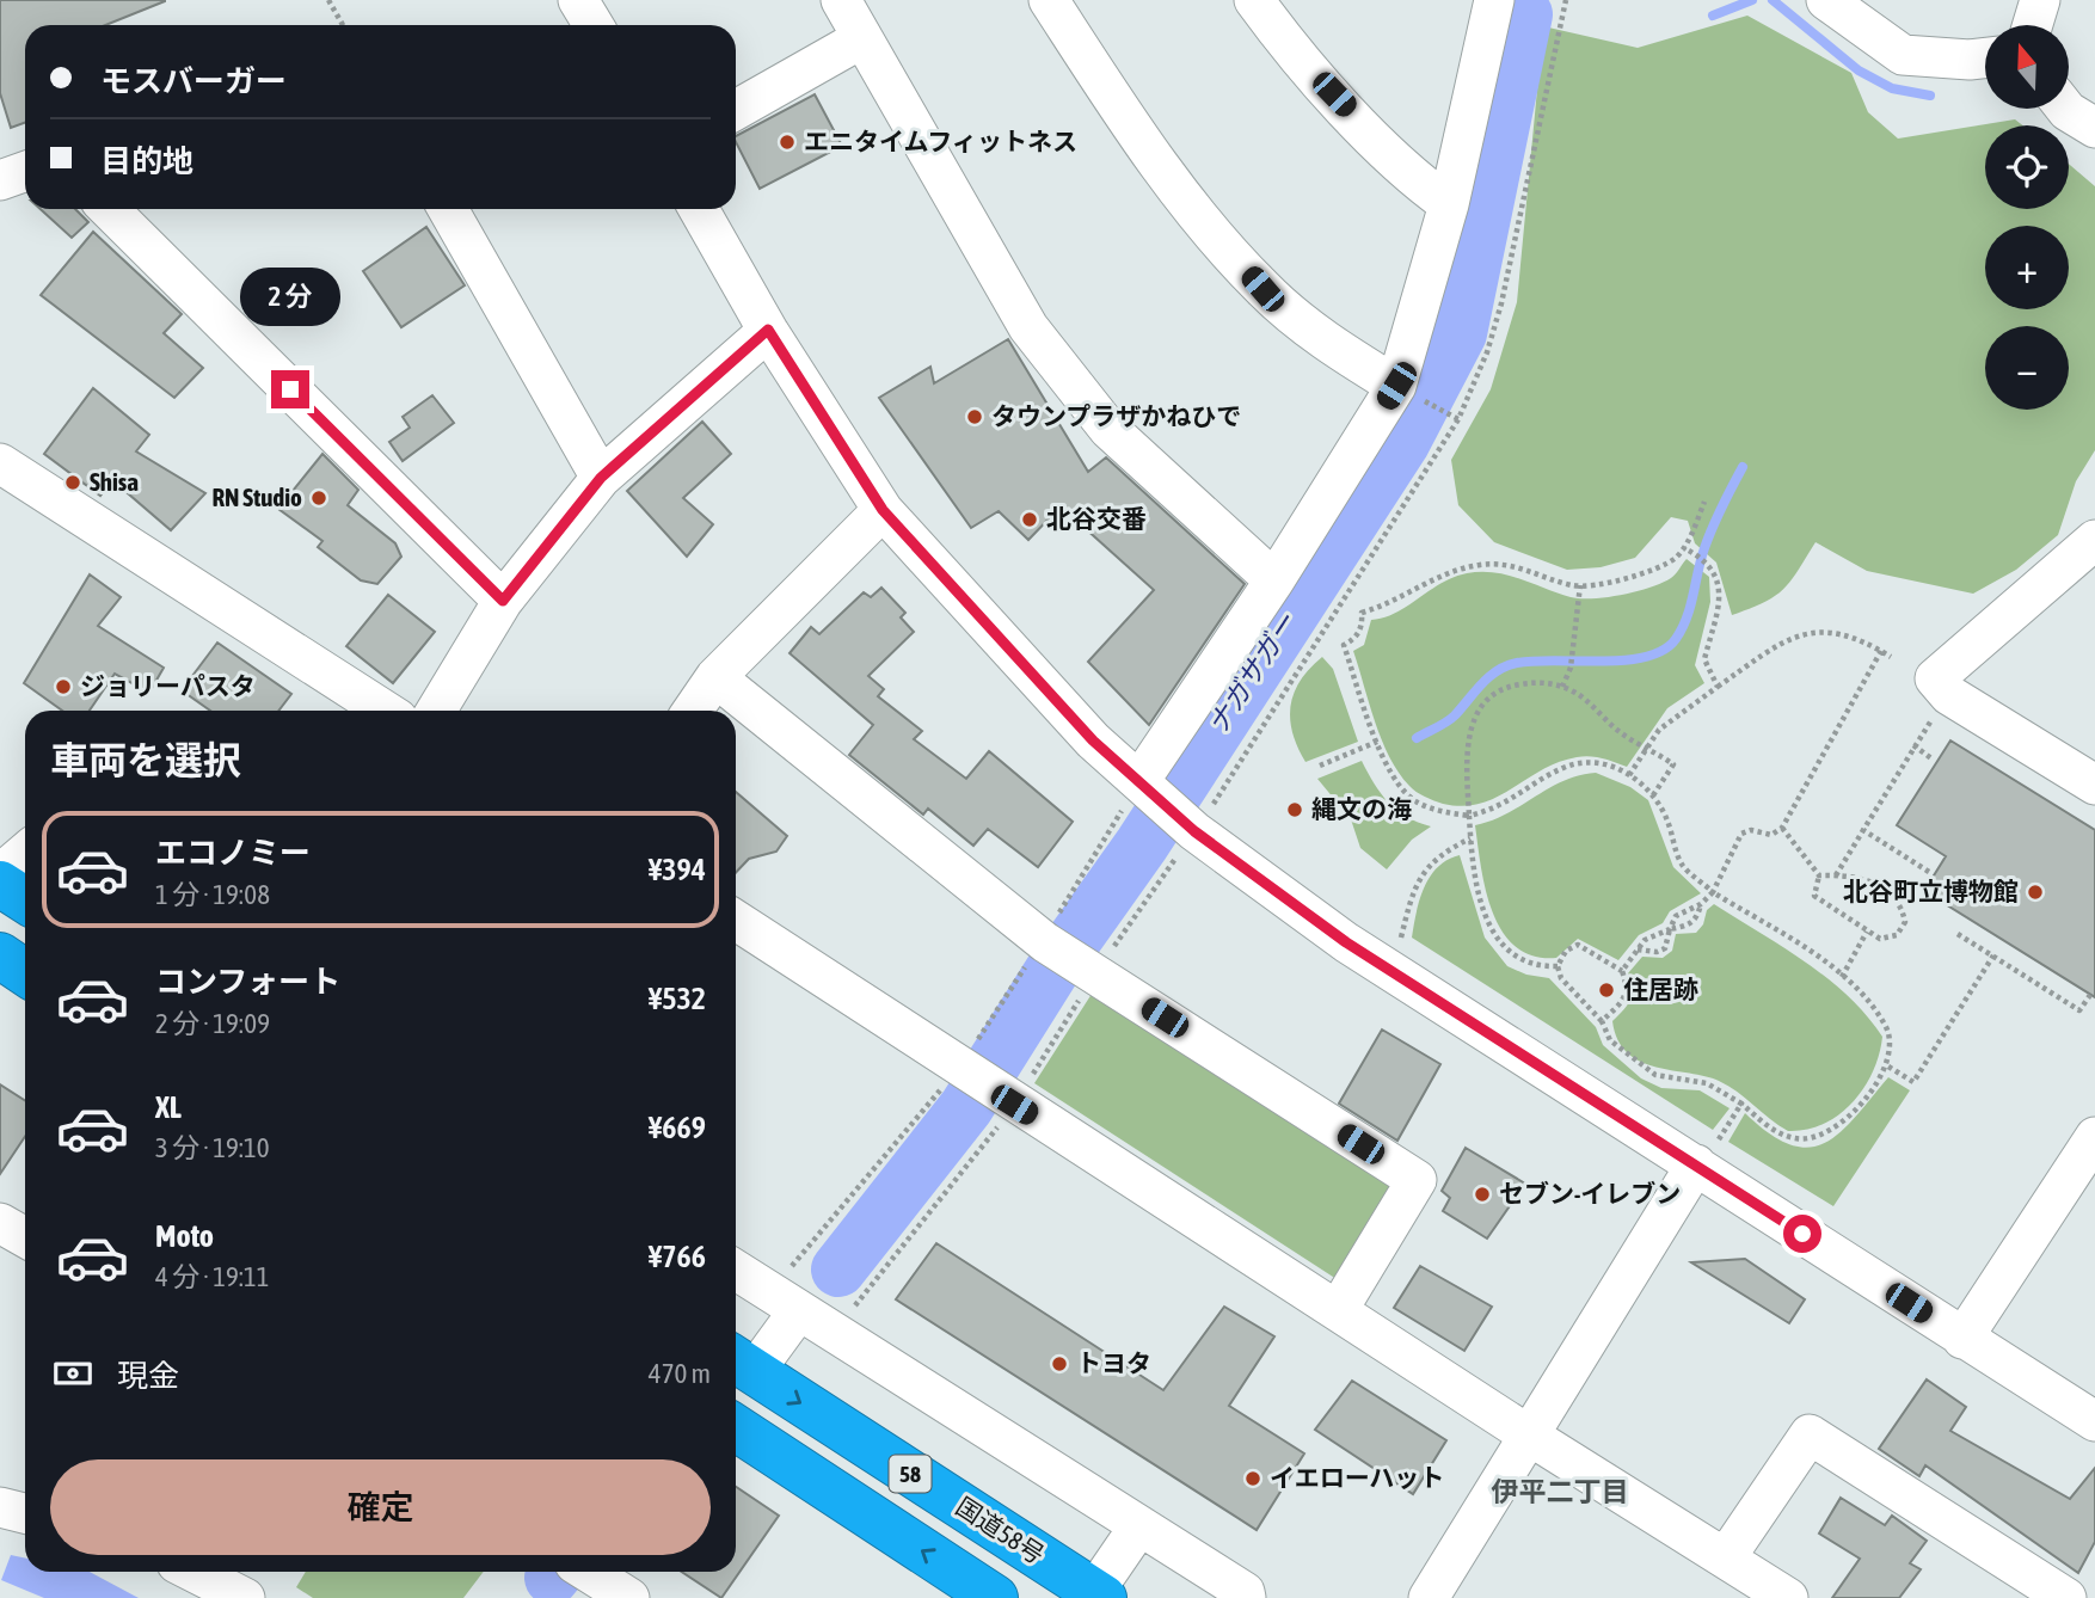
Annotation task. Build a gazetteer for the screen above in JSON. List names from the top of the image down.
{
  "streets": {
    "highway": ["58", "国道58号"]
  },
  "districts": ["伊平二丁目"],
  "water": ["ナガサガー"],
  "places": [
    "エニタイムフィットネス",
    "タウンプラザかねひで",
    "Shisa",
    "RN Studio",
    "北谷交番",
    "ジョリーパスタ",
    "縄文の海",
    "北谷町立博物館",
    "住居跡",
    "セブン-イレブン",
    "トヨタ",
    "イエローハット"
  ],
  "north": "top",
  "page": {
    "map_buttons": ["+", "−"],
    "banner": ["モスバーガー", "目的地"],
    "bubble": "2 分",
    "heading": "車両を選択",
    "list": [
      {
        "name": "エコノミー",
        "note": "1 分 · 19:08",
        "value": "¥394"
      },
      {
        "name": "コンフォート",
        "note": "2 分 · 19:09",
        "value": "¥532"
      },
      {
        "name": "XL",
        "note": "3 分 · 19:10",
        "value": "¥669"
      },
      {
        "name": "Moto",
        "note": "4 分 · 19:11",
        "value": "¥766"
      }
    ],
    "pay": ["現金", "470 m"],
    "buttons": "確定"
  }
}
